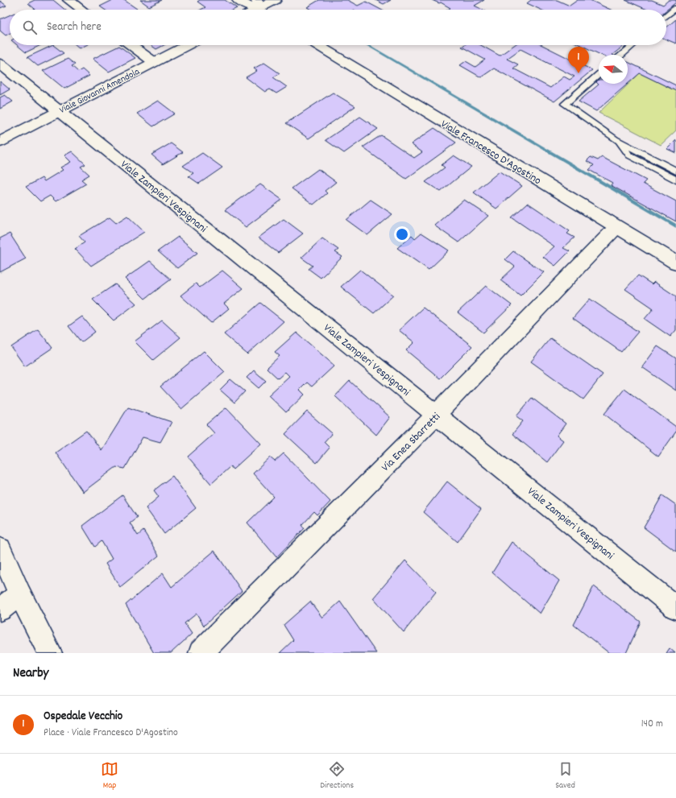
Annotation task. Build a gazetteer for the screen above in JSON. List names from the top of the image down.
{
  "streets": {
    "street": [
      "Viale Giovanni Amendola",
      "Viale Francesco D'Agostino",
      "Viale Zampieri Vespignani",
      "Via Enea Sbarretti"
    ]
  },
  "crossings": [
    ["Viale Giovanni Amendola", "Viale Zampieri Vespignani"],
    ["Viale Francesco D'Agostino", "Via Enea Sbarretti"],
    ["Viale Zampieri Vespignani", "Via Enea Sbarretti"]
  ],
  "north": "left",
  "page": {
    "search": "Search here",
    "pins": "1",
    "heading": "Nearby",
    "list": [
      {
        "mark": "1",
        "name": "Ospedale Vecchio",
        "note": "Place · Viale Francesco D'Agostino",
        "value": "140 m"
      }
    ],
    "nav": ["Map", "Directions", "Saved"]
  }
}
